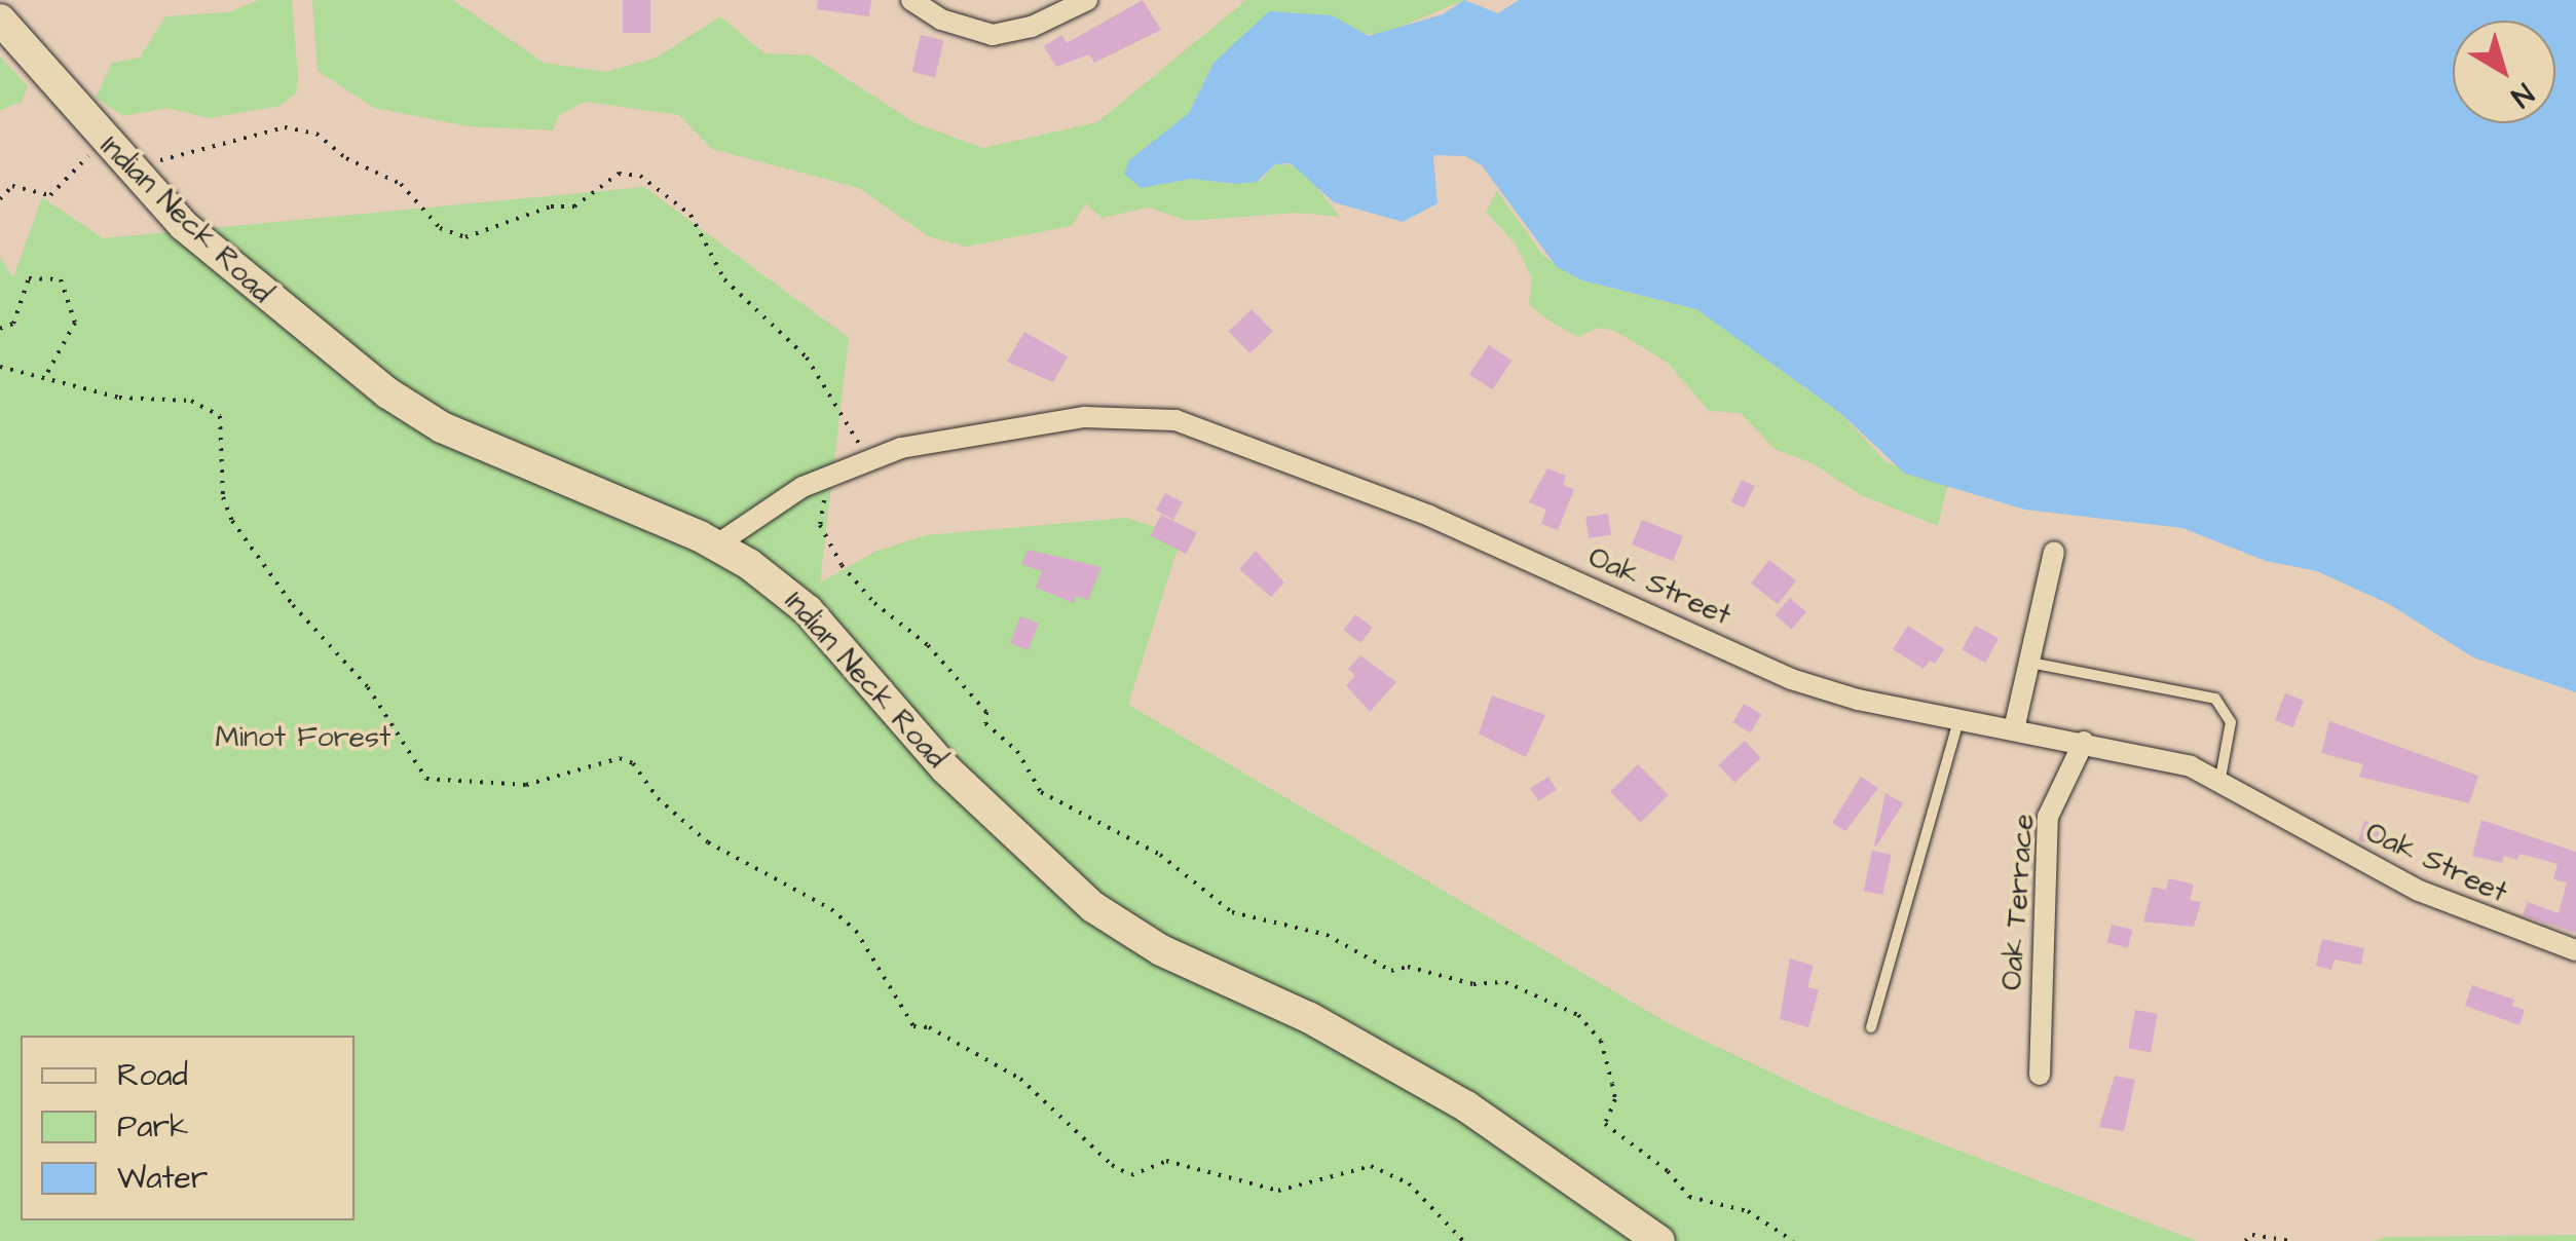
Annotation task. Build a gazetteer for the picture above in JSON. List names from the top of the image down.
{
  "streets": {
    "street": ["Indian Neck Road", "Oak Street", "Oak Terrace"]
  },
  "crossings": [
    ["Indian Neck Road", "Oak Street"],
    ["Oak Street", "Oak Terrace"]
  ],
  "parks": ["Minot Forest"],
  "legend": ["Road", "Park", "Water"],
  "north": "bottom right"
}
